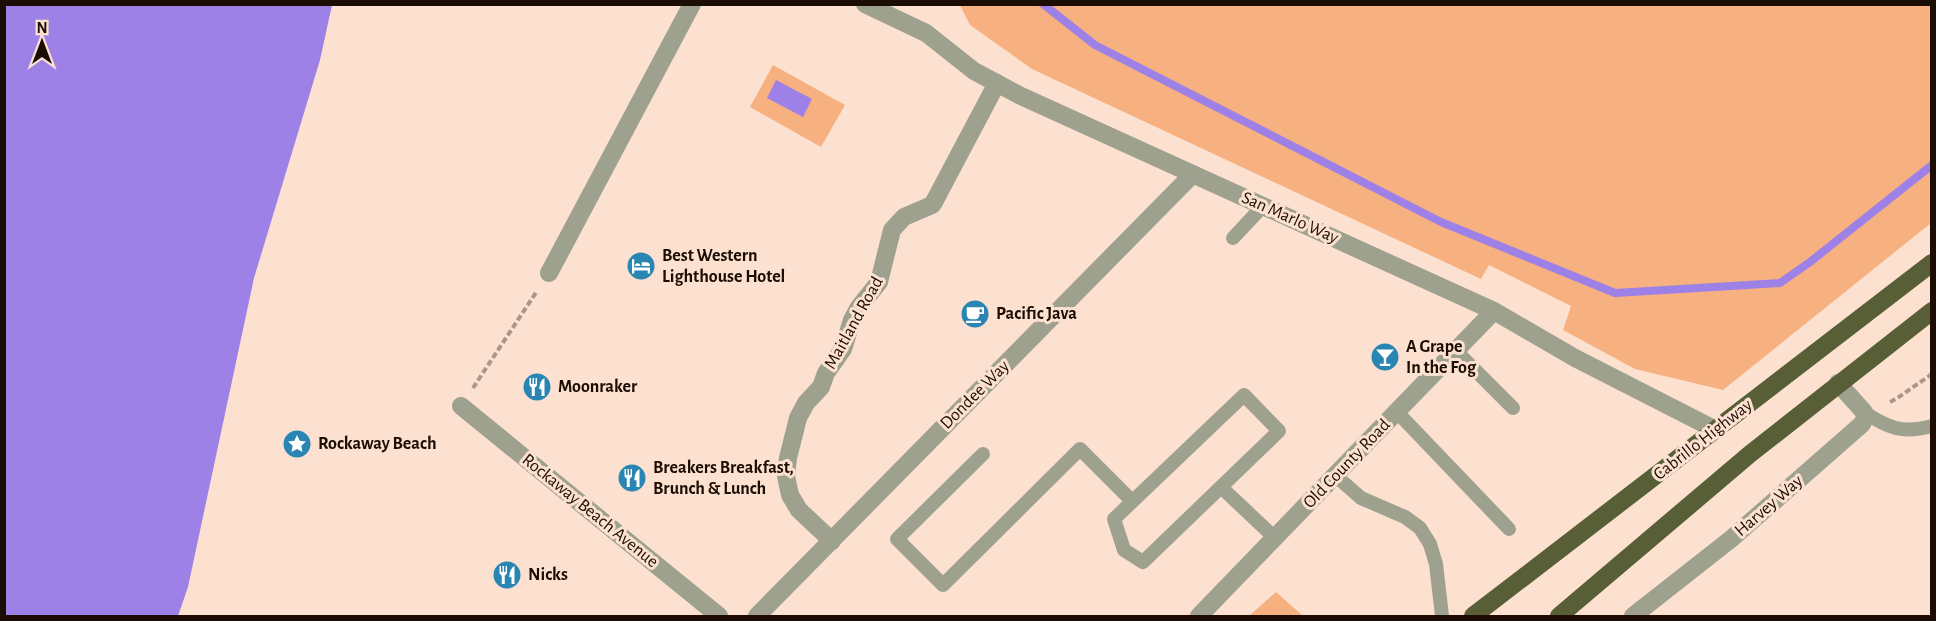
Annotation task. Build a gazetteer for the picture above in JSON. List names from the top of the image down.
{
  "streets": {
    "highway": ["Cabrillo Highway"],
    "street": [
      "San Marlo Way",
      "Maitland Road",
      "Dondee Way",
      "Old County Road",
      "Harvey Way",
      "Rockaway Beach Avenue"
    ]
  },
  "crossings": [
    ["San Marlo Way", "Maitland Road"],
    ["San Marlo Way", "Dondee Way"],
    ["San Marlo Way", "Cabrillo Highway"],
    ["San Marlo Way", "Old County Road"],
    ["Maitland Road", "Dondee Way"]
  ],
  "places": {
    "hotel": ["Best Western Lighthouse Hotel"],
    "cafe": ["Pacific Java"],
    "bar": ["A Grape In the Fog"],
    "restaurant": ["Moonraker", "Breakers Breakfast, Brunch & Lunch", "Nicks"],
    "place": ["Rockaway Beach"]
  },
  "north": "top"
}
